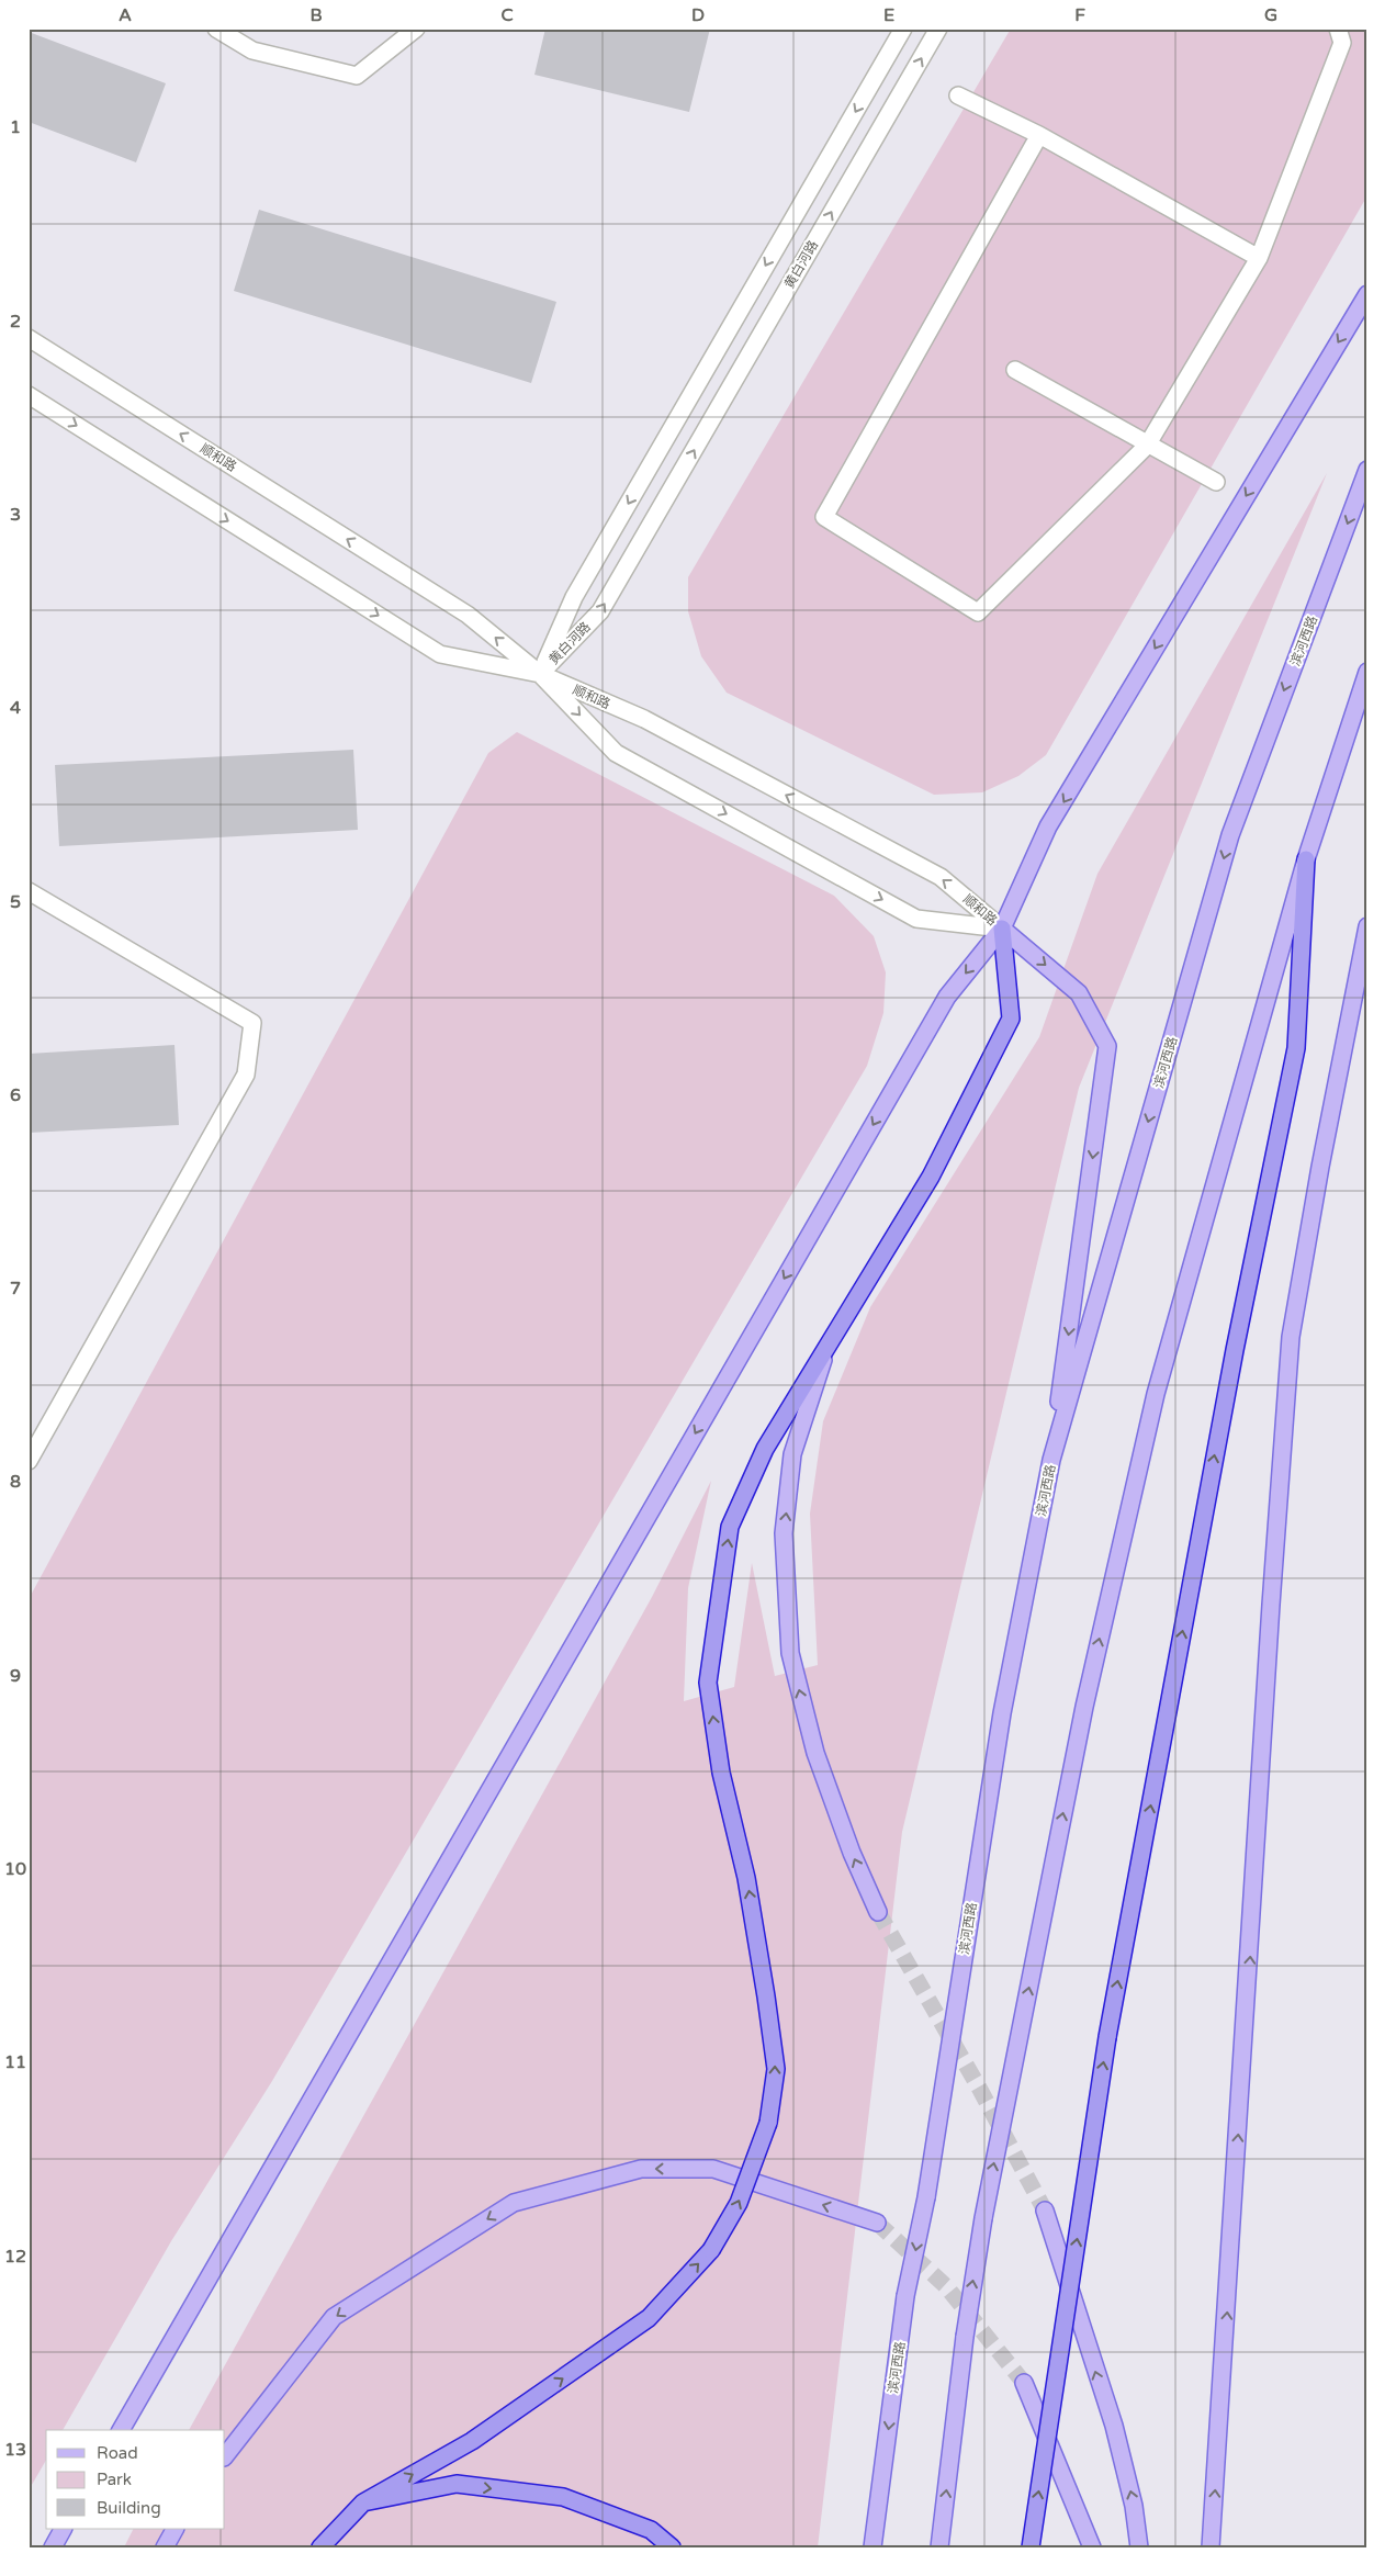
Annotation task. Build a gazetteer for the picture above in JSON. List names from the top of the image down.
{
  "streets": {
    "main road": ["滨河西路"],
    "street": ["黄白河路", "顺和路"]
  },
  "crossings": [
    ["黄白河路", "顺和路"]
  ],
  "legend": ["Road", "Park", "Building"],
  "grid": {
    "columns": [
      "A",
      "B",
      "C",
      "D",
      "E",
      "F",
      "G"
    ],
    "rows": [
      "1",
      "2",
      "3",
      "4",
      "5",
      "6",
      "7",
      "8",
      "9",
      "10",
      "11",
      "12",
      "13"
    ]
  }
}
